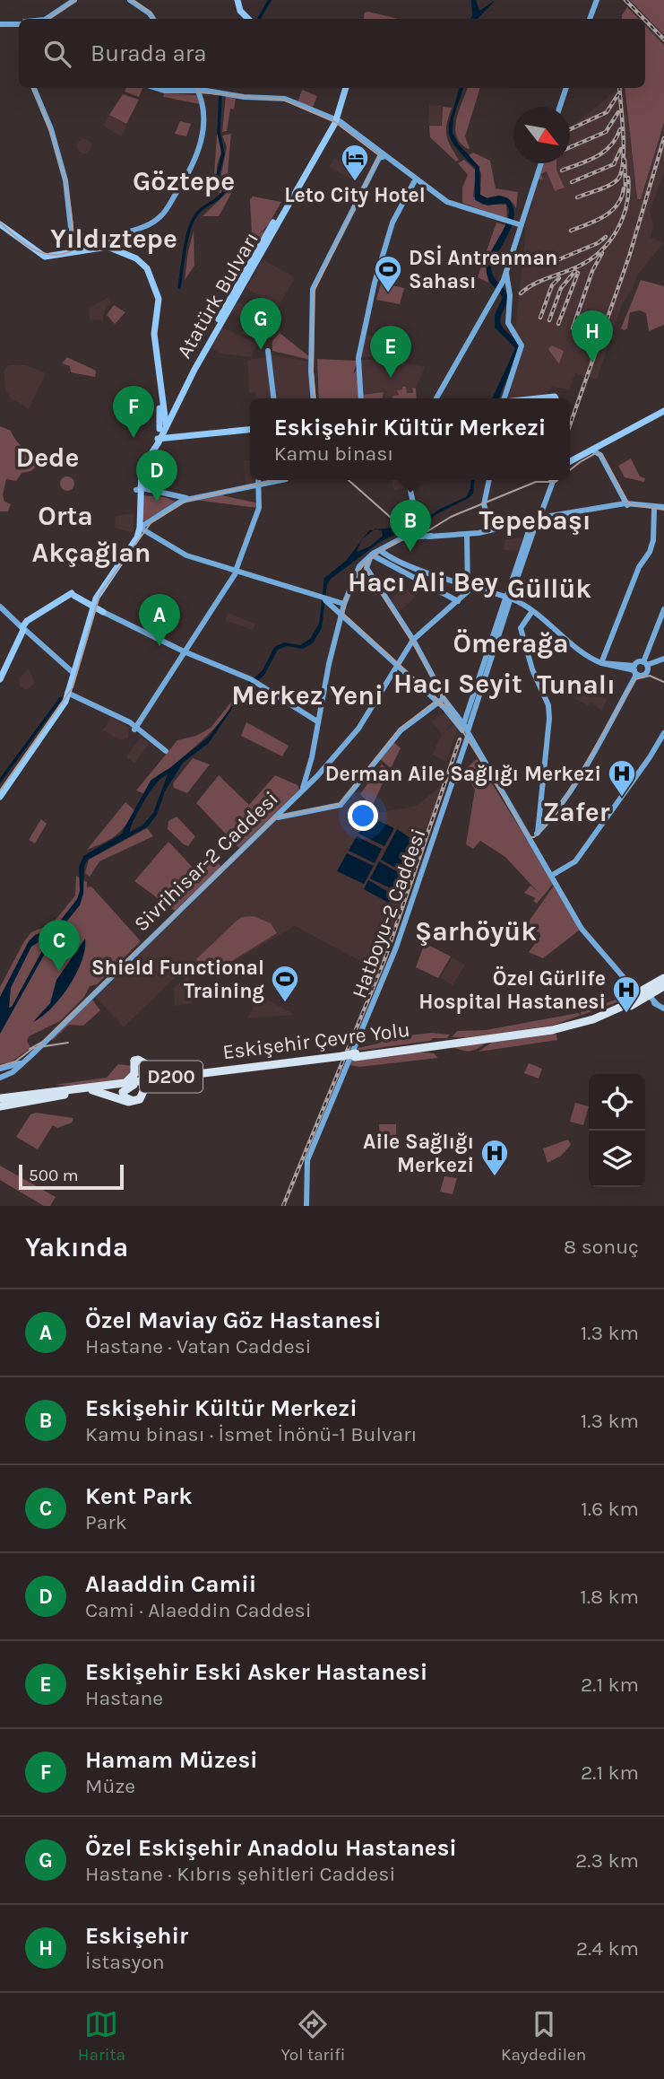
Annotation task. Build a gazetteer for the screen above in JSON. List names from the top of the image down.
{
  "streets": {
    "highway": ["Eskişehir Çevre Yolu", "D200"],
    "main road": ["Atatürk Bulvarı", "Sivrihisar-2 Caddesi", "Hatboyu-2 Caddesi"]
  },
  "districts": [
    "Göztepe",
    "Yıldıztepe",
    "Dede",
    "Orta",
    "Tepebaşı",
    "Akçağlan",
    "Hacı Ali Bey",
    "Güllük",
    "Ömerağa",
    "Hacı Seyit",
    "Tunalı",
    "Merkez Yeni",
    "Zafer",
    "Şarhöyük"
  ],
  "places": {
    "hotel": ["Leto City Hotel"],
    "sports": ["DSİ Antrenman Sahası", "Shield Functional Training"],
    "hospital": ["Derman Aile Sağlığı Merkezi", "Özel Gürlife Hospital Hastanesi", "Aile Sağlığı Merkezi"]
  },
  "scale_bar": "500 m",
  "north": "bottom right",
  "page": {
    "search": "Burada ara",
    "pins": [
      "G",
      "H",
      "E",
      "F",
      "D",
      "B",
      "A",
      "C"
    ],
    "popup": ["Eskişehir Kültür Merkezi", "Kamu binası"],
    "scale": "500 m",
    "heading": ["Yakında", "8 sonuç"],
    "list": [
      {
        "mark": "A",
        "name": "Özel Maviay Göz Hastanesi",
        "note": "Hastane · Vatan Caddesi",
        "value": "1.3 km"
      },
      {
        "mark": "B",
        "name": "Eskişehir Kültür Merkezi",
        "note": "Kamu binası · İsmet İnönü-1 Bulvarı",
        "value": "1.3 km"
      },
      {
        "mark": "C",
        "name": "Kent Park",
        "note": "Park",
        "value": "1.6 km"
      },
      {
        "mark": "D",
        "name": "Alaaddin Camii",
        "note": "Cami · Alaeddin Caddesi",
        "value": "1.8 km"
      },
      {
        "mark": "E",
        "name": "Eskişehir Eski Asker Hastanesi",
        "note": "Hastane",
        "value": "2.1 km"
      },
      {
        "mark": "F",
        "name": "Hamam Müzesi",
        "note": "Müze",
        "value": "2.1 km"
      },
      {
        "mark": "G",
        "name": "Özel Eskişehir Anadolu Hastanesi",
        "note": "Hastane · Kıbrıs şehitleri Caddesi",
        "value": "2.3 km"
      },
      {
        "mark": "H",
        "name": "Eskişehir",
        "note": "İstasyon",
        "value": "2.4 km"
      }
    ],
    "nav": ["Harita", "Yol tarifi", "Kaydedilen"]
  }
}
